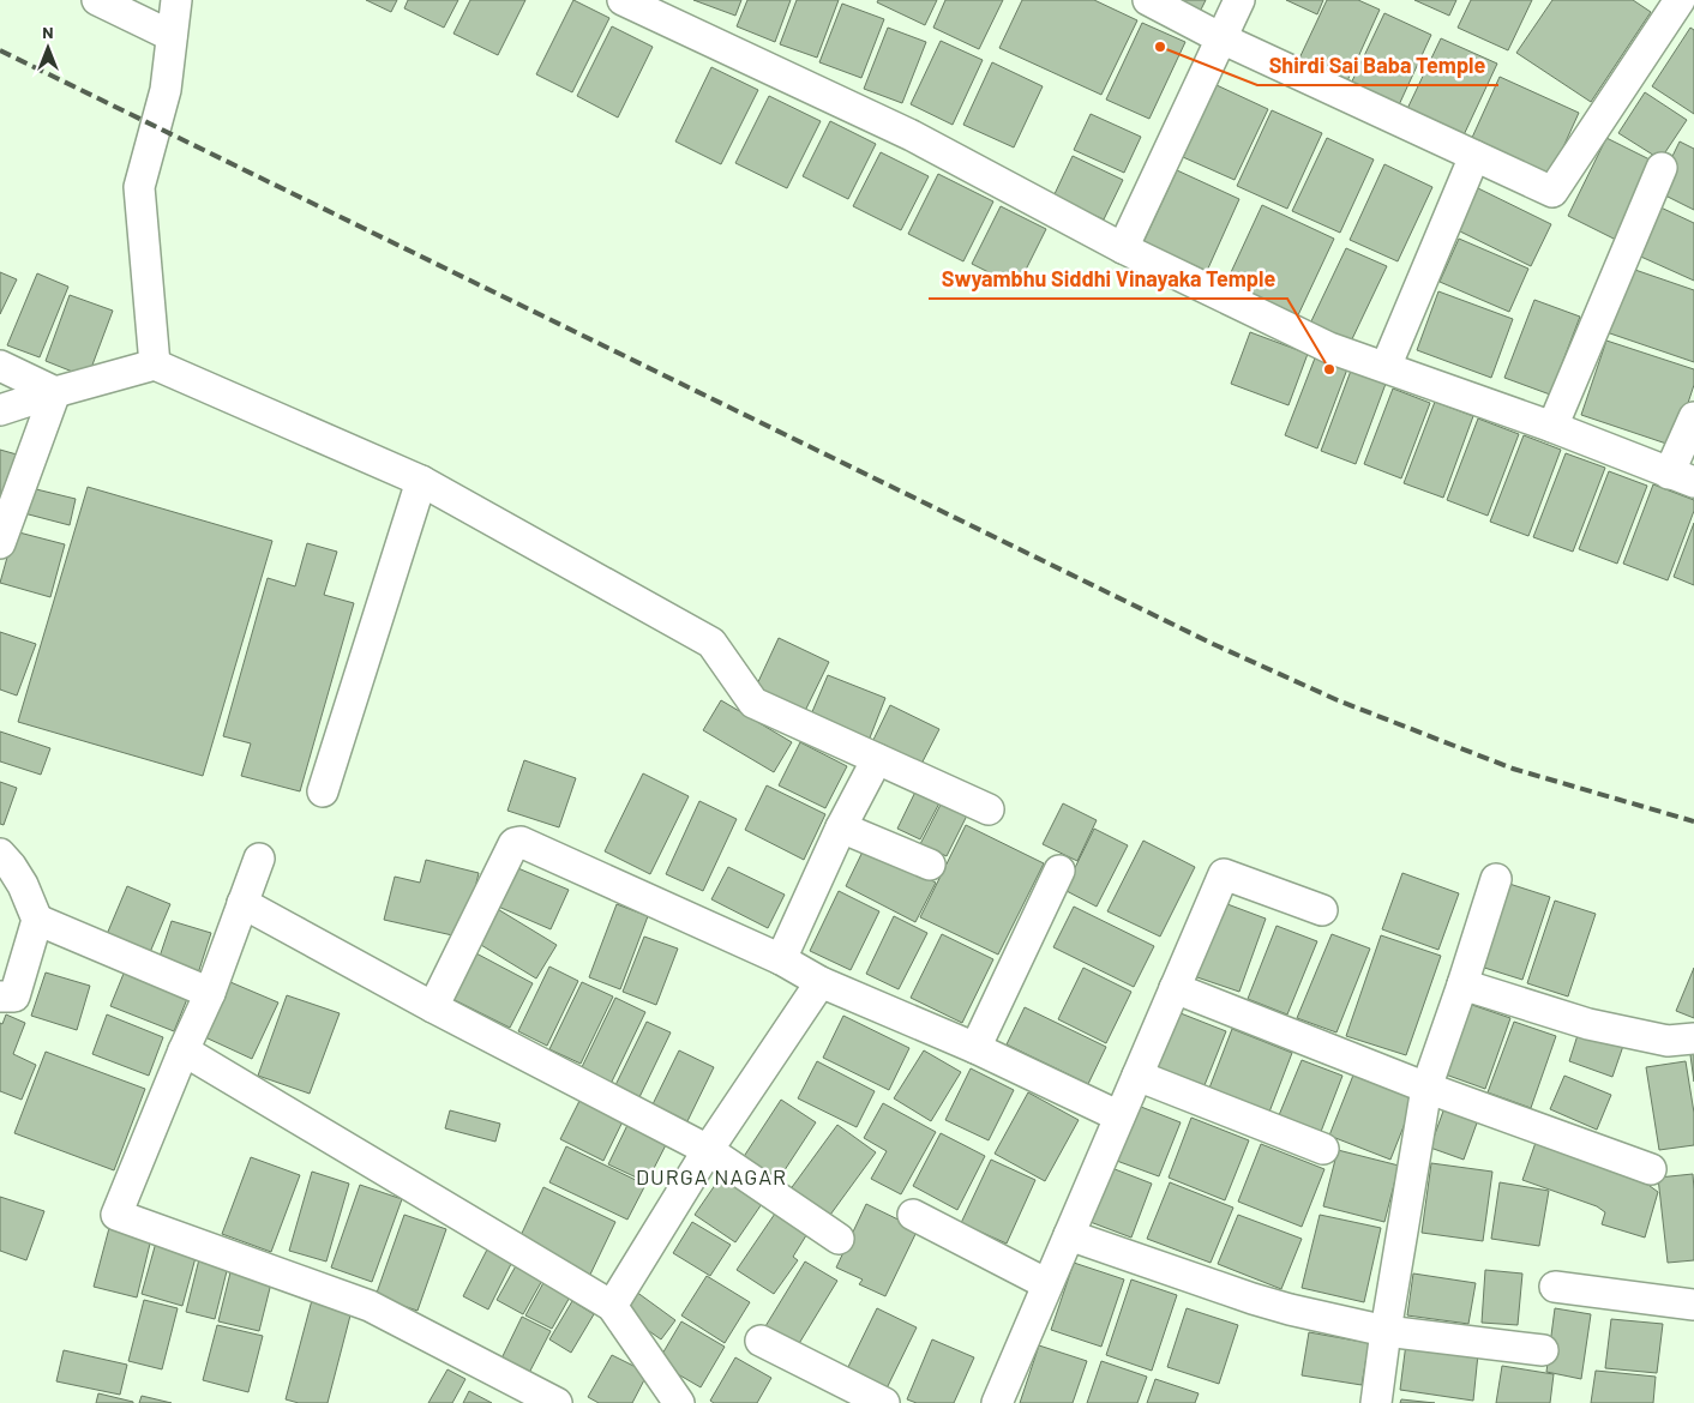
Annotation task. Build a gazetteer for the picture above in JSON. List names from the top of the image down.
{
  "districts": ["DURGA NAGAR"],
  "places": ["Shirdi Sai Baba Temple", "Swyambhu Siddhi Vinayaka Temple"],
  "north": "top"
}
